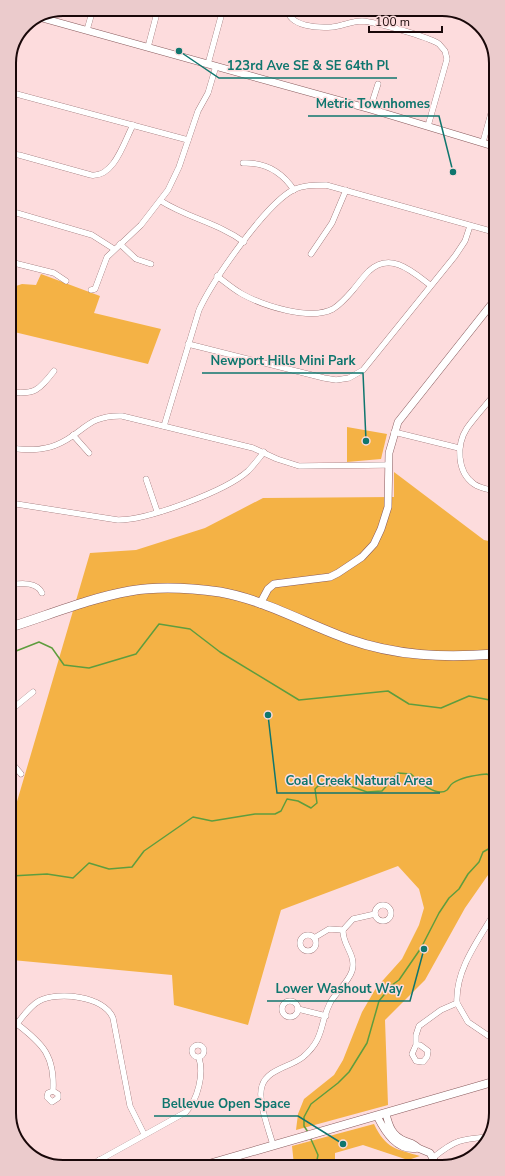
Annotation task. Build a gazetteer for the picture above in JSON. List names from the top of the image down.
{
  "places": [
    "123rd Ave SE & SE 64th Pl",
    "Metric Townhomes",
    "Newport Hills Mini Park",
    "Coal Creek Natural Area",
    "Lower Washout Way",
    "Bellevue Open Space"
  ],
  "scale_bar": "100 m"
}
